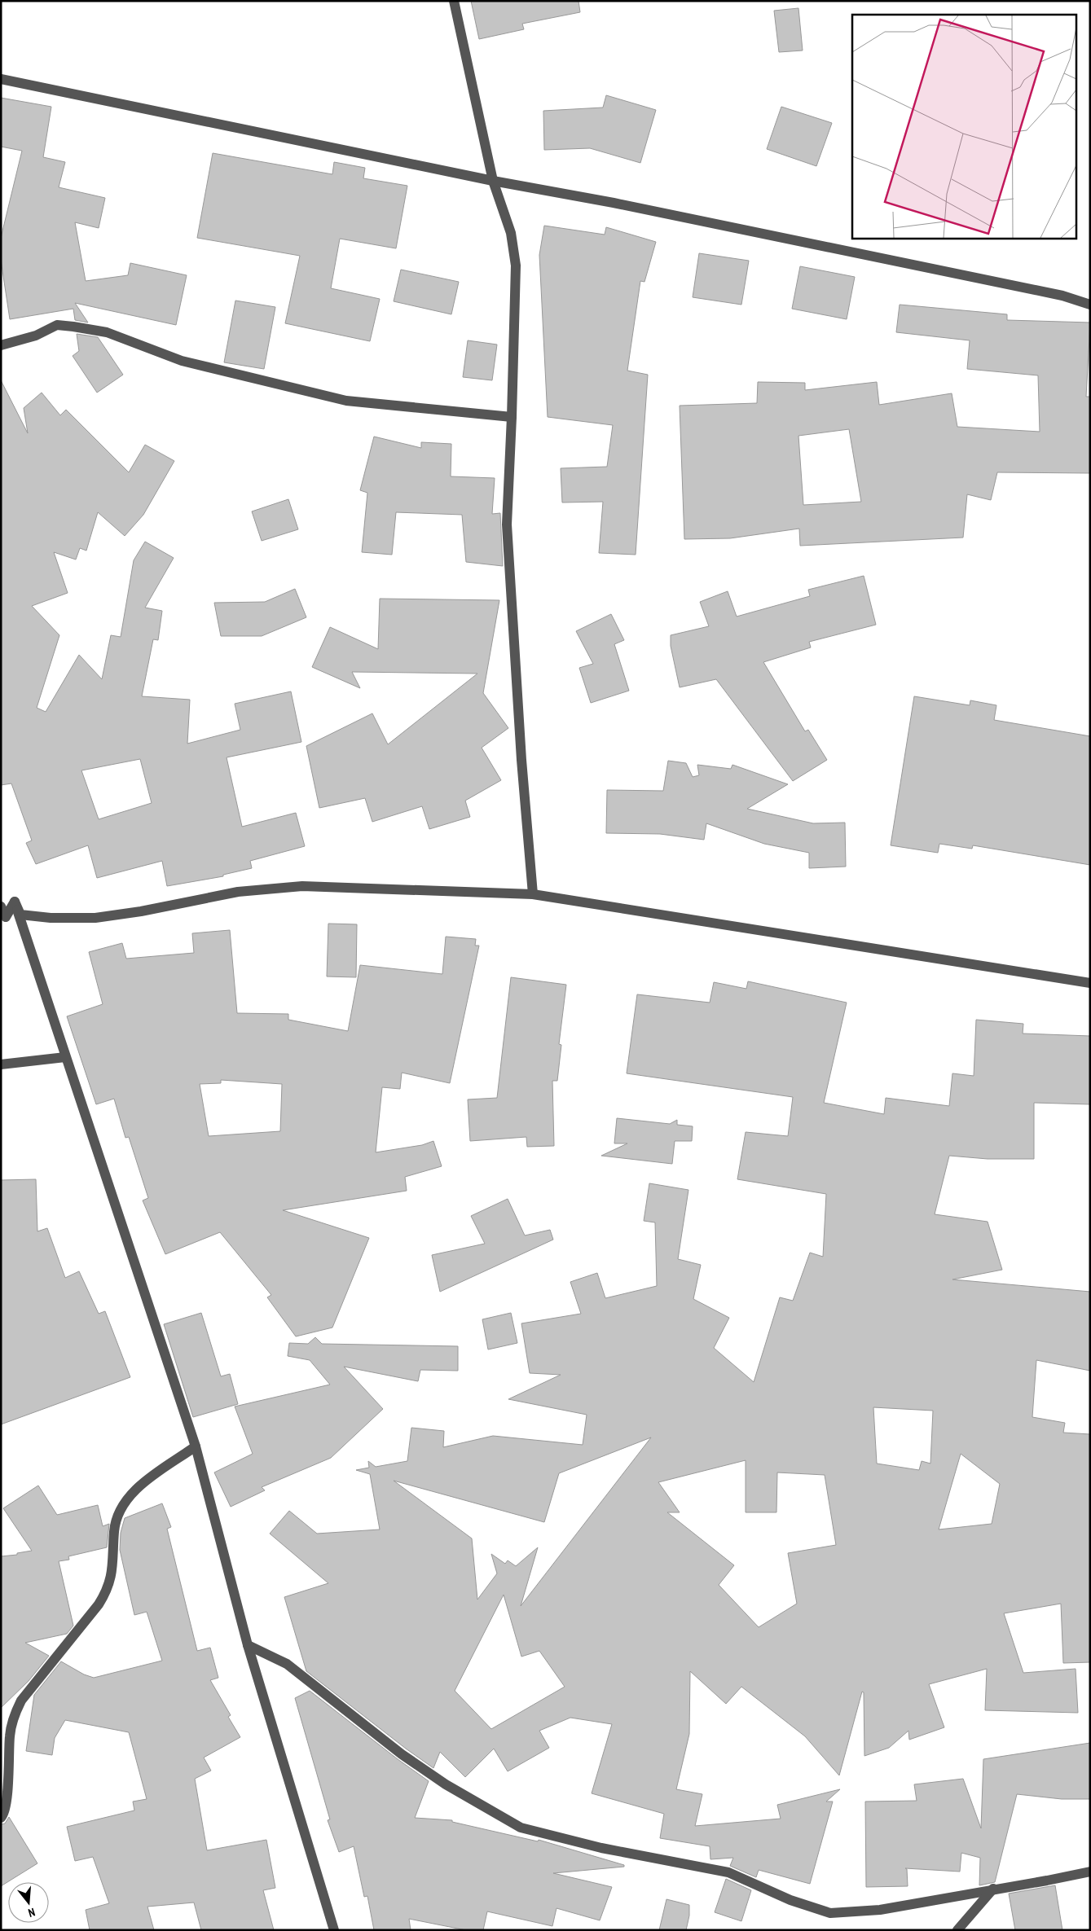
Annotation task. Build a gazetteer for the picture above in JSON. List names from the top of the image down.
{
  "north": "bottom"
}
